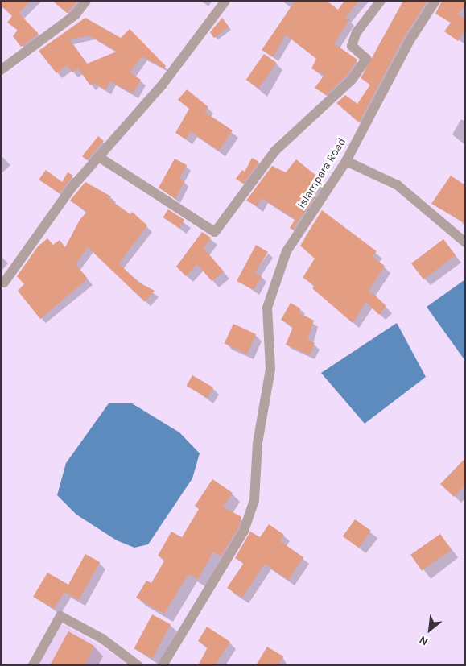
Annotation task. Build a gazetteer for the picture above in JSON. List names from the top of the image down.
{
  "streets": {
    "street": ["Islampara Road"]
  },
  "north": "bottom left"
}
